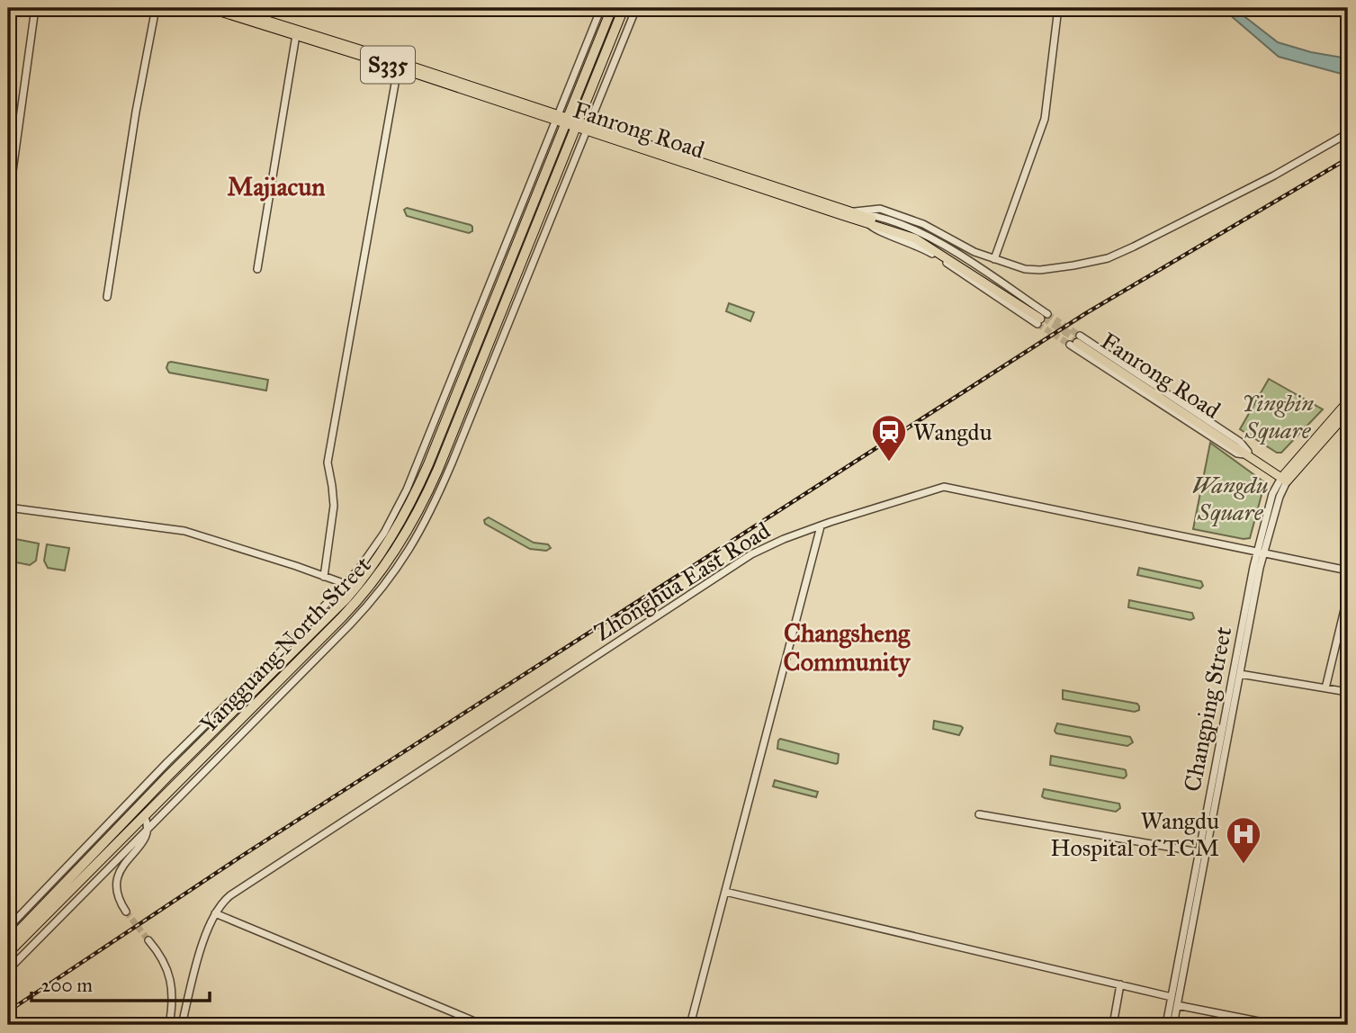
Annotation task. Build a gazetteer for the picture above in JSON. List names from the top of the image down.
{
  "streets": {
    "highway": ["Yangguang North Street"],
    "main road": ["S335", "Fanrong Road"],
    "street": ["Zhonghua East Road", "Changping Street"]
  },
  "crossings": [
    ["Fanrong Road", "Yangguang North Street"],
    ["Fanrong Road", "Changping Street"],
    ["Zhonghua East Road", "Changping Street"]
  ],
  "districts": ["Majiacun", "Changsheng Community"],
  "parks": ["Yingbin Square", "Wangdu Square"],
  "places": {
    "station": ["Wangdu"],
    "hospital": ["Wangdu Hospital of TCM"]
  },
  "scale_bar": "200 m"
}
